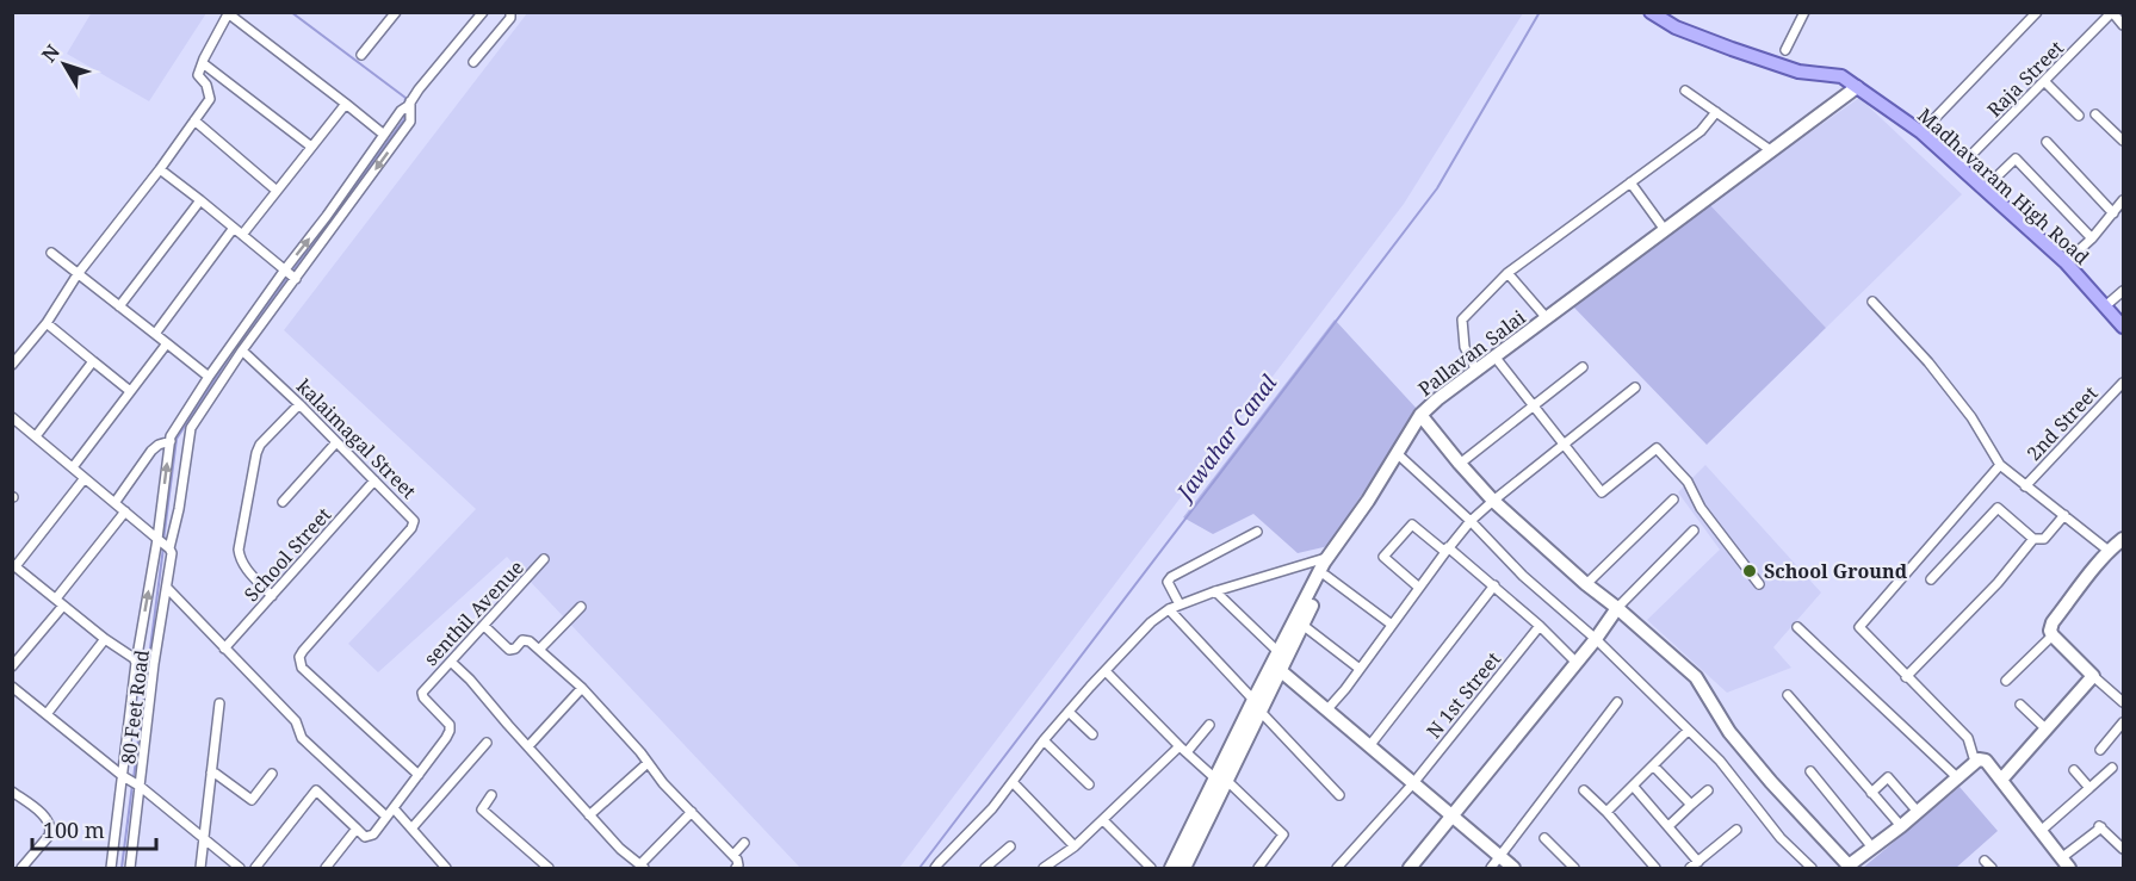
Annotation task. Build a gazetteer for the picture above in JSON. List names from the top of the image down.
{
  "streets": {
    "main road": ["Madhavaram High Road"],
    "street": [
      "Raja Street",
      "Pallavan Salai",
      "2nd Street",
      "kalaimagal Street",
      "School Street",
      "senthil Avenue",
      "N 1st Street",
      "80 Feet Road"
    ]
  },
  "crossings": [
    ["Raja Street", "Madhavaram High Road"],
    ["Madhavaram High Road", "Pallavan Salai"],
    ["kalaimagal Street", "School Street"],
    ["kalaimagal Street", "senthil Avenue"],
    ["kalaimagal Street", "80 Feet Road"]
  ],
  "water": ["Jawahar Canal"],
  "places": ["School Ground"],
  "scale_bar": "100 m",
  "north": "top left"
}
